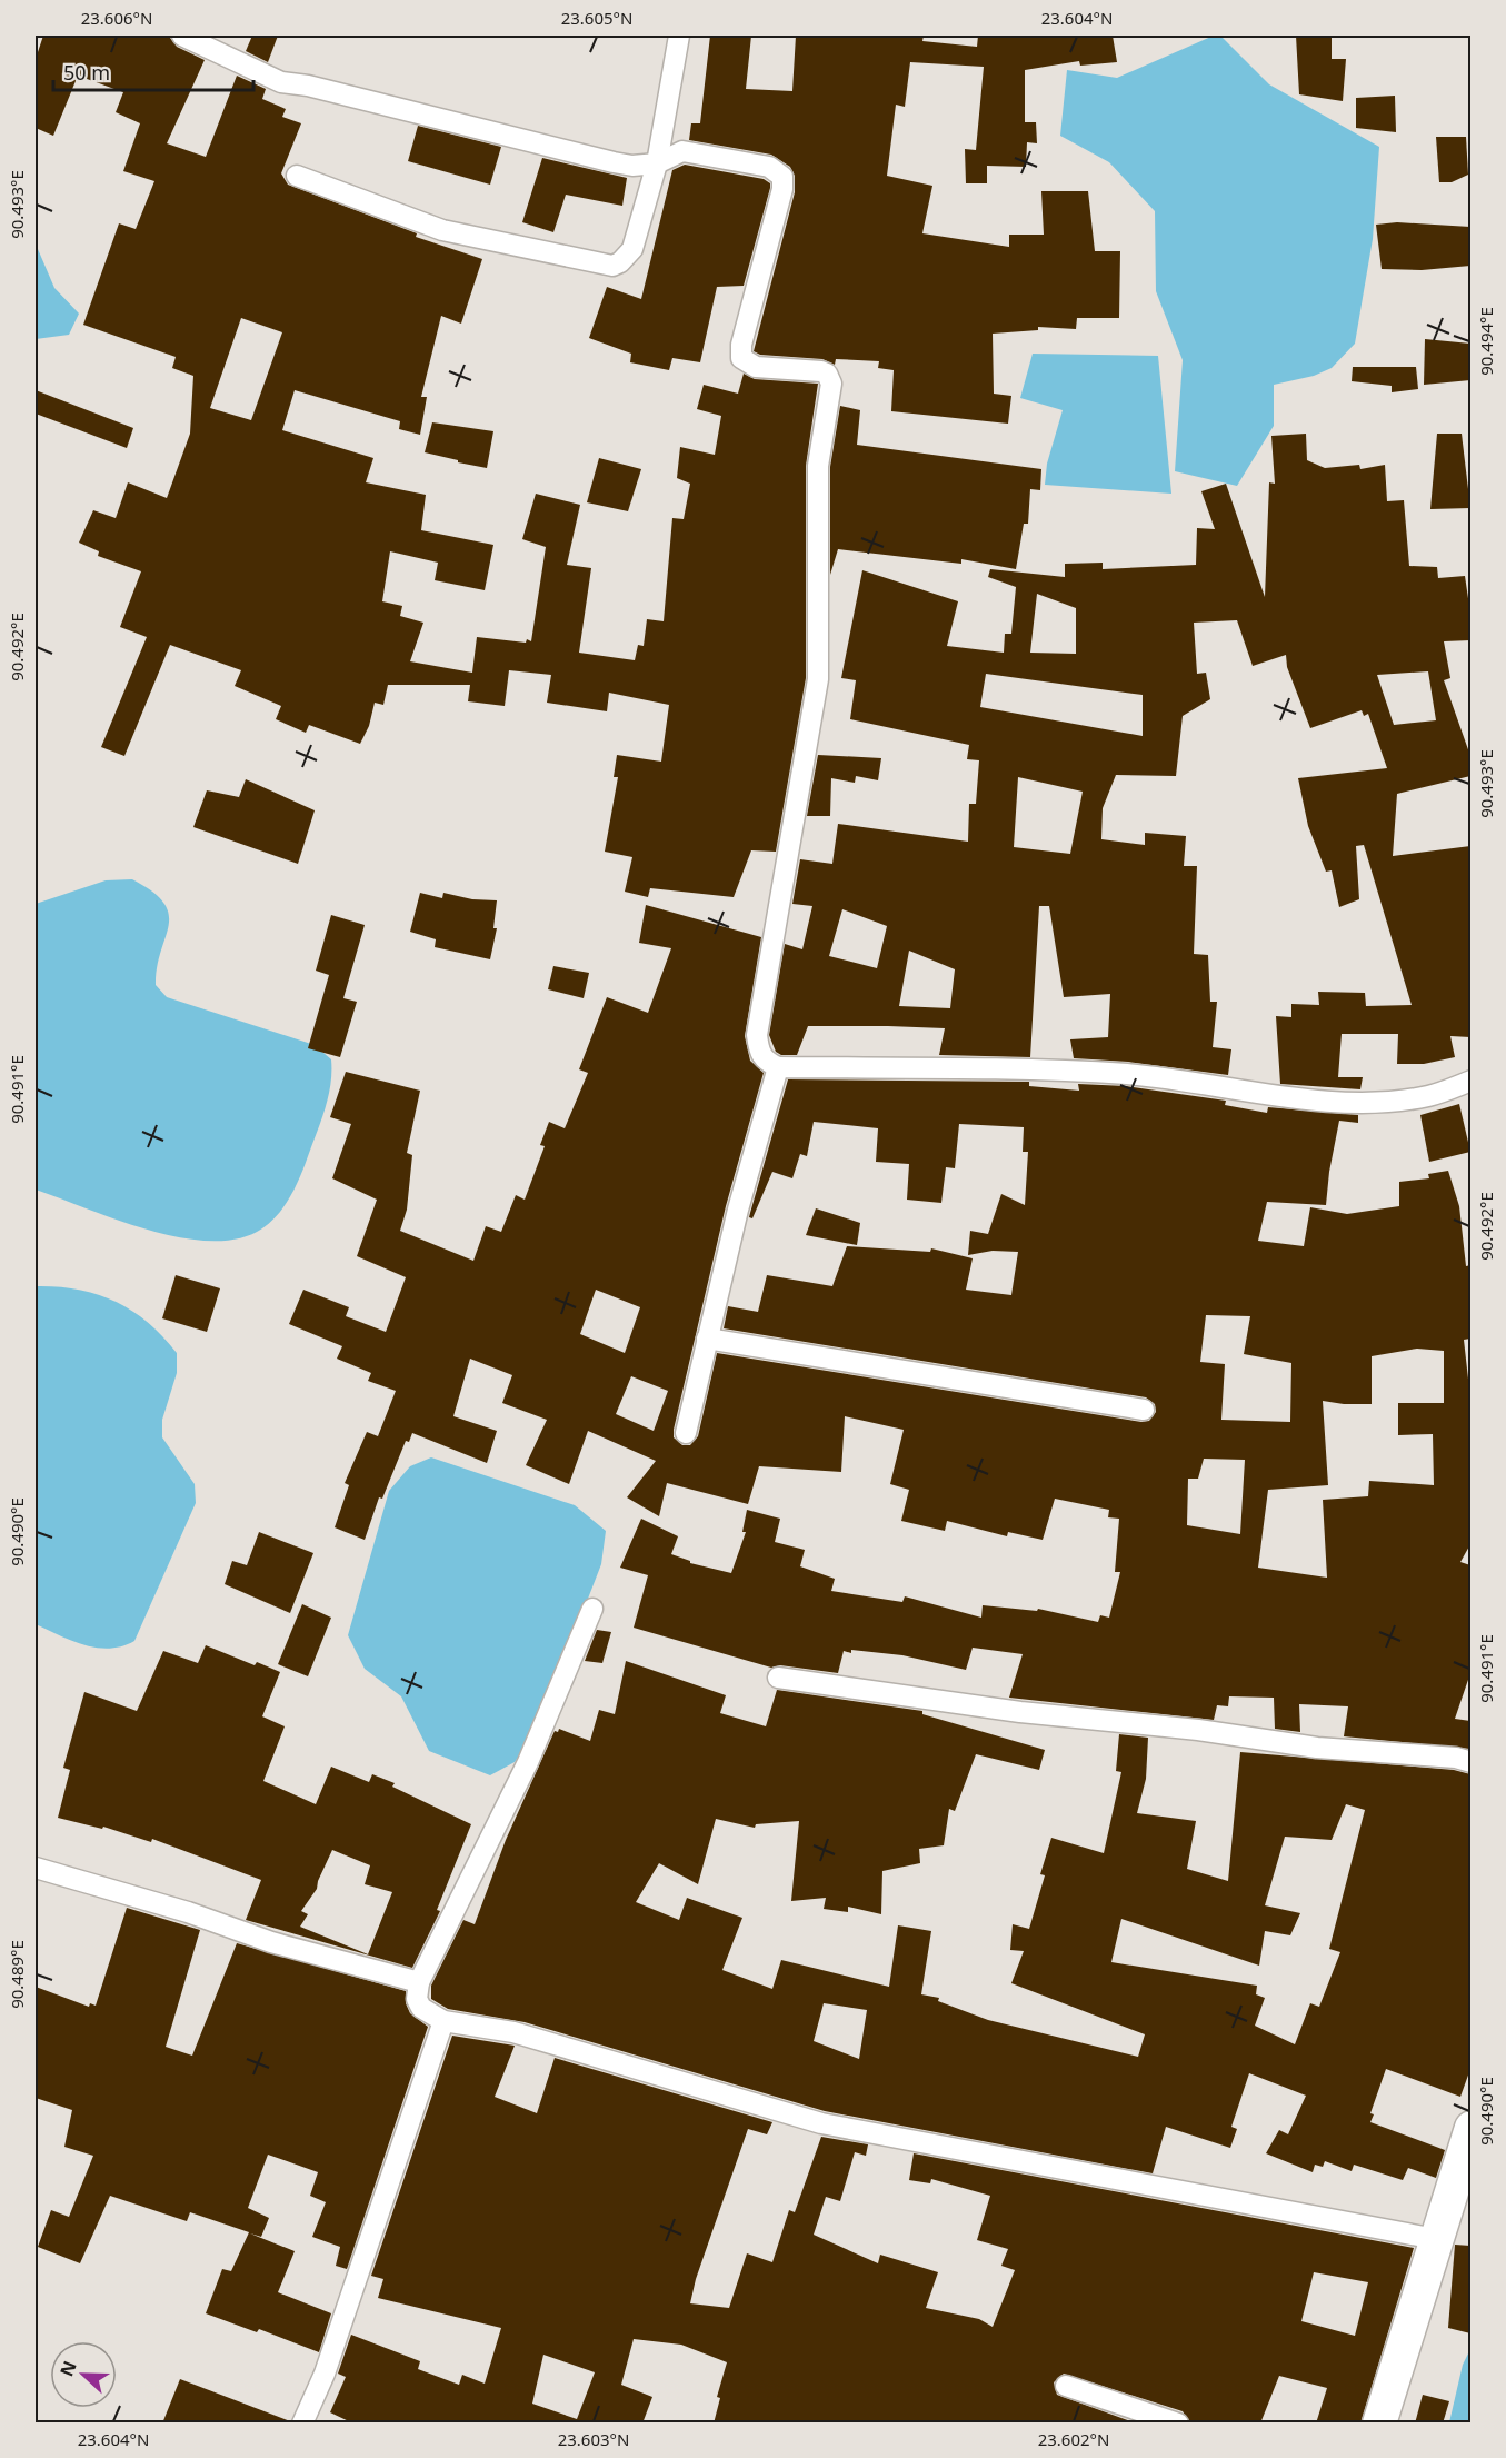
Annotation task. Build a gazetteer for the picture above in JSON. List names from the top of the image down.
{
  "scale_bar": "50 m",
  "north": "left",
  "coordinates": [
    "23.606°N",
    "23.605°N",
    "23.604°N",
    "90.493°E",
    "90.494°E",
    "90.492°E",
    "90.491°E",
    "90.490°E",
    "90.489°E",
    "23.603°N",
    "23.602°N"
  ]
}
